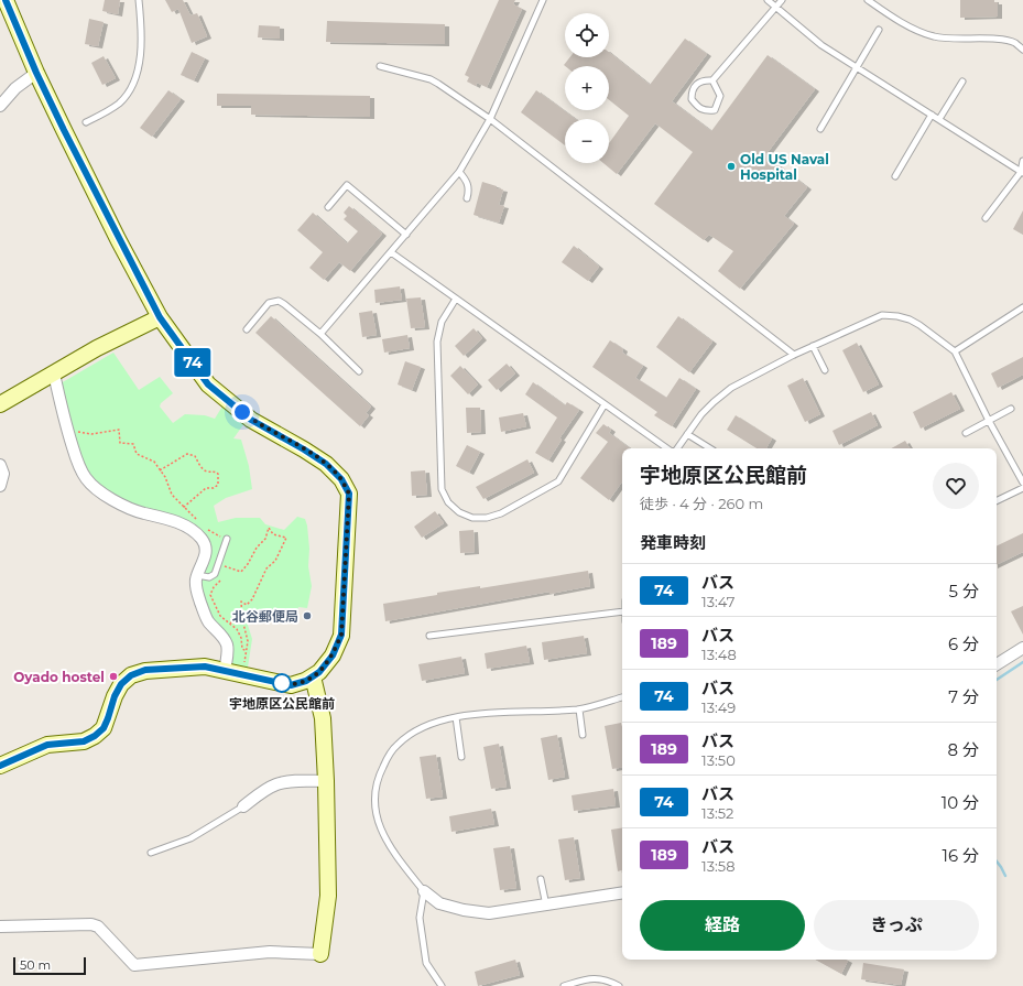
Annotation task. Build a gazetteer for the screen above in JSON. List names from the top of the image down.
{
  "places": [
    "Old US Naval Hospital",
    "北谷郵便局",
    "Oyado hostel",
    "宇地原区公民館前"
  ],
  "lines": ["bus line 74"],
  "scale_bar": "50 m",
  "page": {
    "on_map": "74",
    "map_buttons": ["+", "−"],
    "heading": [
      ["宇地原区公民館前", "徒歩 · 4 分 · 260 m"],
      "発車時刻"
    ],
    "list": [
      {
        "mark": "74",
        "name": "バス",
        "note": "13:47",
        "value": "5 分"
      },
      {
        "mark": "189",
        "name": "バス",
        "note": "13:48",
        "value": "6 分"
      },
      {
        "mark": "74",
        "name": "バス",
        "note": "13:49",
        "value": "7 分"
      },
      {
        "mark": "189",
        "name": "バス",
        "note": "13:50",
        "value": "8 分"
      },
      {
        "mark": "74",
        "name": "バス",
        "note": "13:52",
        "value": "10 分"
      },
      {
        "mark": "189",
        "name": "バス",
        "note": "13:58",
        "value": "16 分"
      }
    ],
    "buttons": ["経路", "きっぷ"],
    "scale": "50 m"
  }
}
